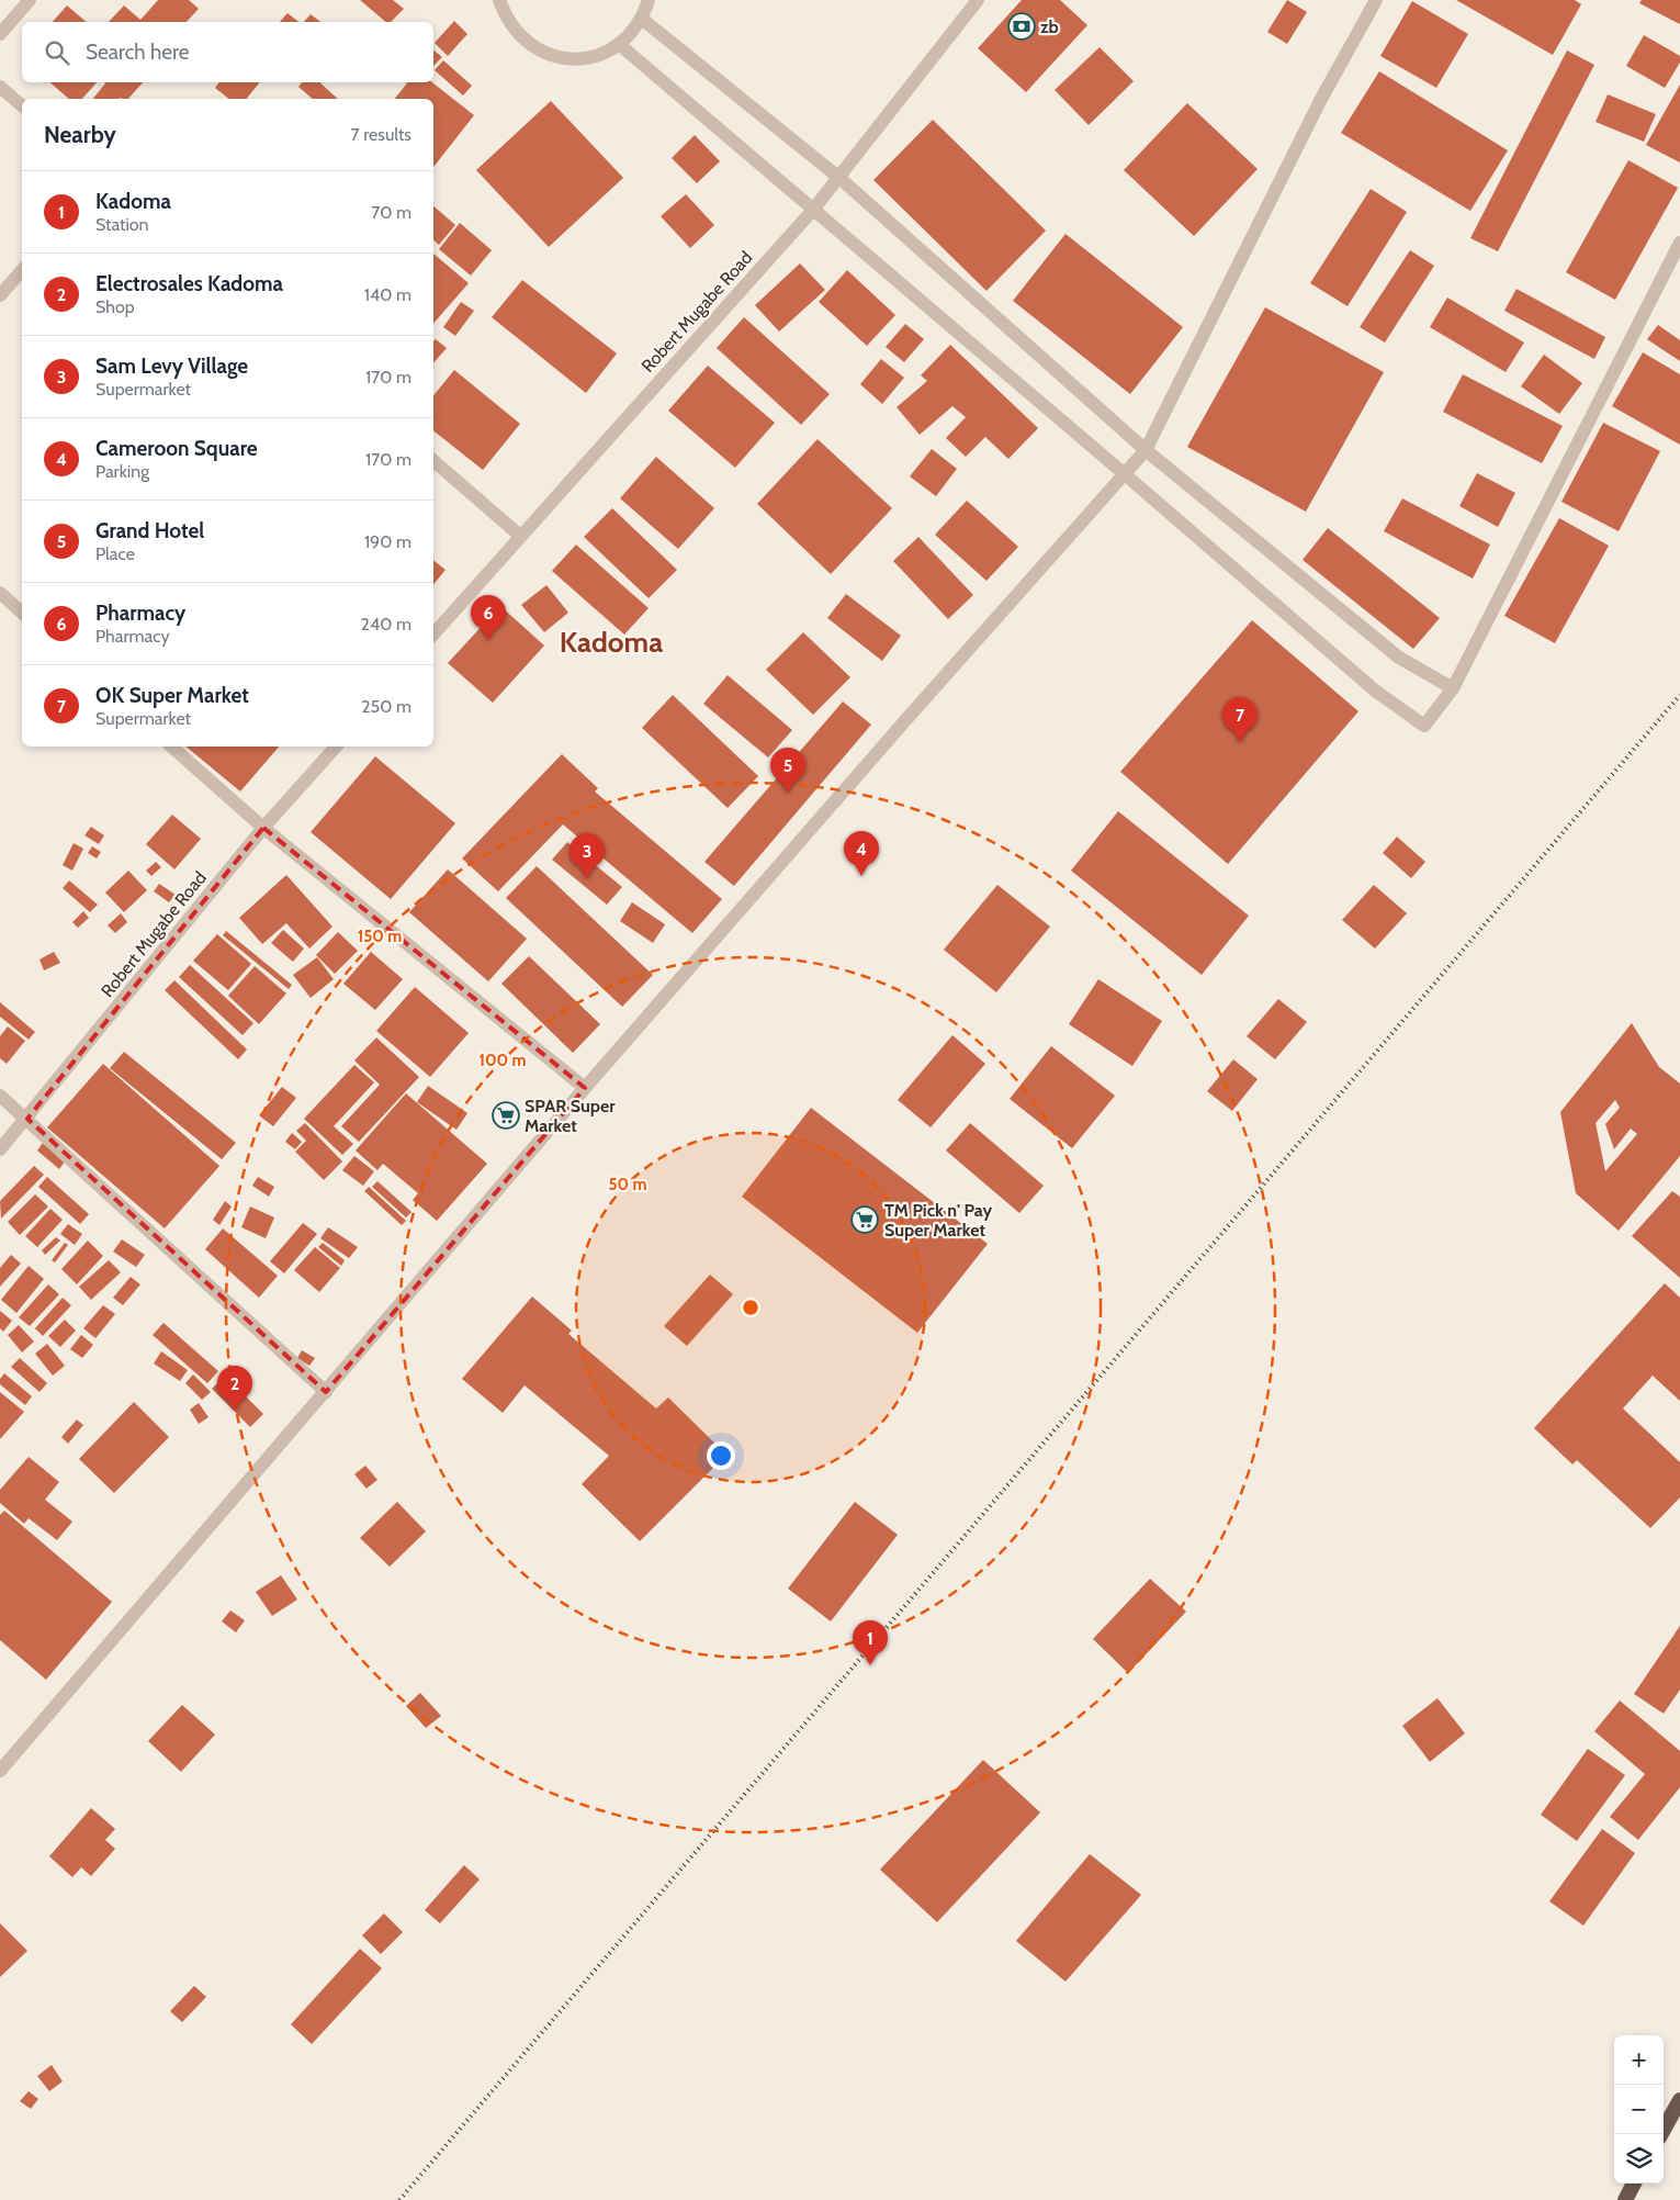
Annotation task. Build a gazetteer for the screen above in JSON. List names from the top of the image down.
{
  "streets": {
    "street": ["Robert Mugabe Road"]
  },
  "districts": ["Kadoma"],
  "places": {
    "bank": ["zb"],
    "supermarket": ["SPAR Super Market", "TM Pick n' Pay Super Market"]
  },
  "page": {
    "search": "Search here",
    "heading": ["Nearby", "7 results"],
    "list": [
      {
        "mark": "1",
        "name": "Kadoma",
        "note": "Station",
        "value": "70 m"
      },
      {
        "mark": "2",
        "name": "Electrosales Kadoma",
        "note": "Shop",
        "value": "140 m"
      },
      {
        "mark": "3",
        "name": "Sam Levy Village",
        "note": "Supermarket",
        "value": "170 m"
      },
      {
        "mark": "4",
        "name": "Cameroon Square",
        "note": "Parking",
        "value": "170 m"
      },
      {
        "mark": "5",
        "name": "Grand Hotel",
        "note": "Place",
        "value": "190 m"
      },
      {
        "mark": "6",
        "name": "Pharmacy",
        "note": "Pharmacy",
        "value": "240 m"
      },
      {
        "mark": "7",
        "name": "OK Super Market",
        "note": "Supermarket",
        "value": "250 m"
      }
    ],
    "pins": [
      "6",
      "7",
      "5",
      "4",
      "3",
      "2",
      "1"
    ],
    "map_buttons": ["+", "−"]
  },
  "rings": ["150 m", "100 m", "50 m"]
}
